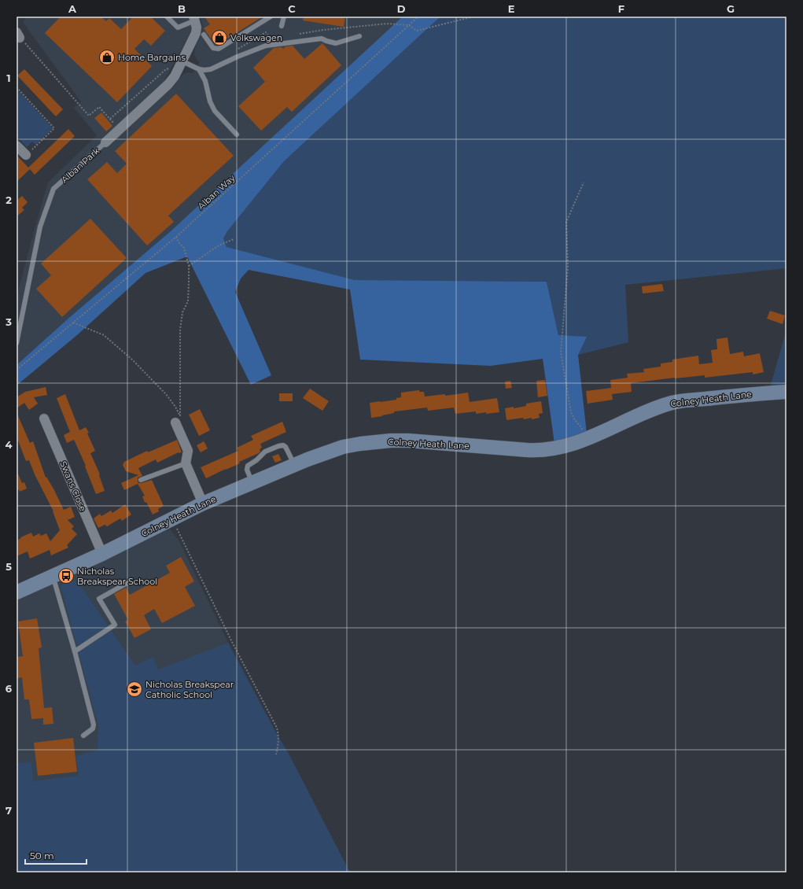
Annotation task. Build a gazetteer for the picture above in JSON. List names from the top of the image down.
{
  "streets": {
    "street": ["Alban Park", "Colney Heath Lane", "Swans Close"],
    "path": ["Alban Way"]
  },
  "crossings": [
    ["Colney Heath Lane", "Swans Close"]
  ],
  "places": {
    "shop": ["Volkswagen", "Home Bargains"],
    "bus stop": ["Nicholas Breakspear School"],
    "school or university": ["Nicholas Breakspear Catholic School"]
  },
  "scale_bar": "50 m",
  "grid": {
    "columns": [
      "A",
      "B",
      "C",
      "D",
      "E",
      "F",
      "G"
    ],
    "rows": [
      "1",
      "2",
      "3",
      "4",
      "5",
      "6",
      "7"
    ]
  }
}
